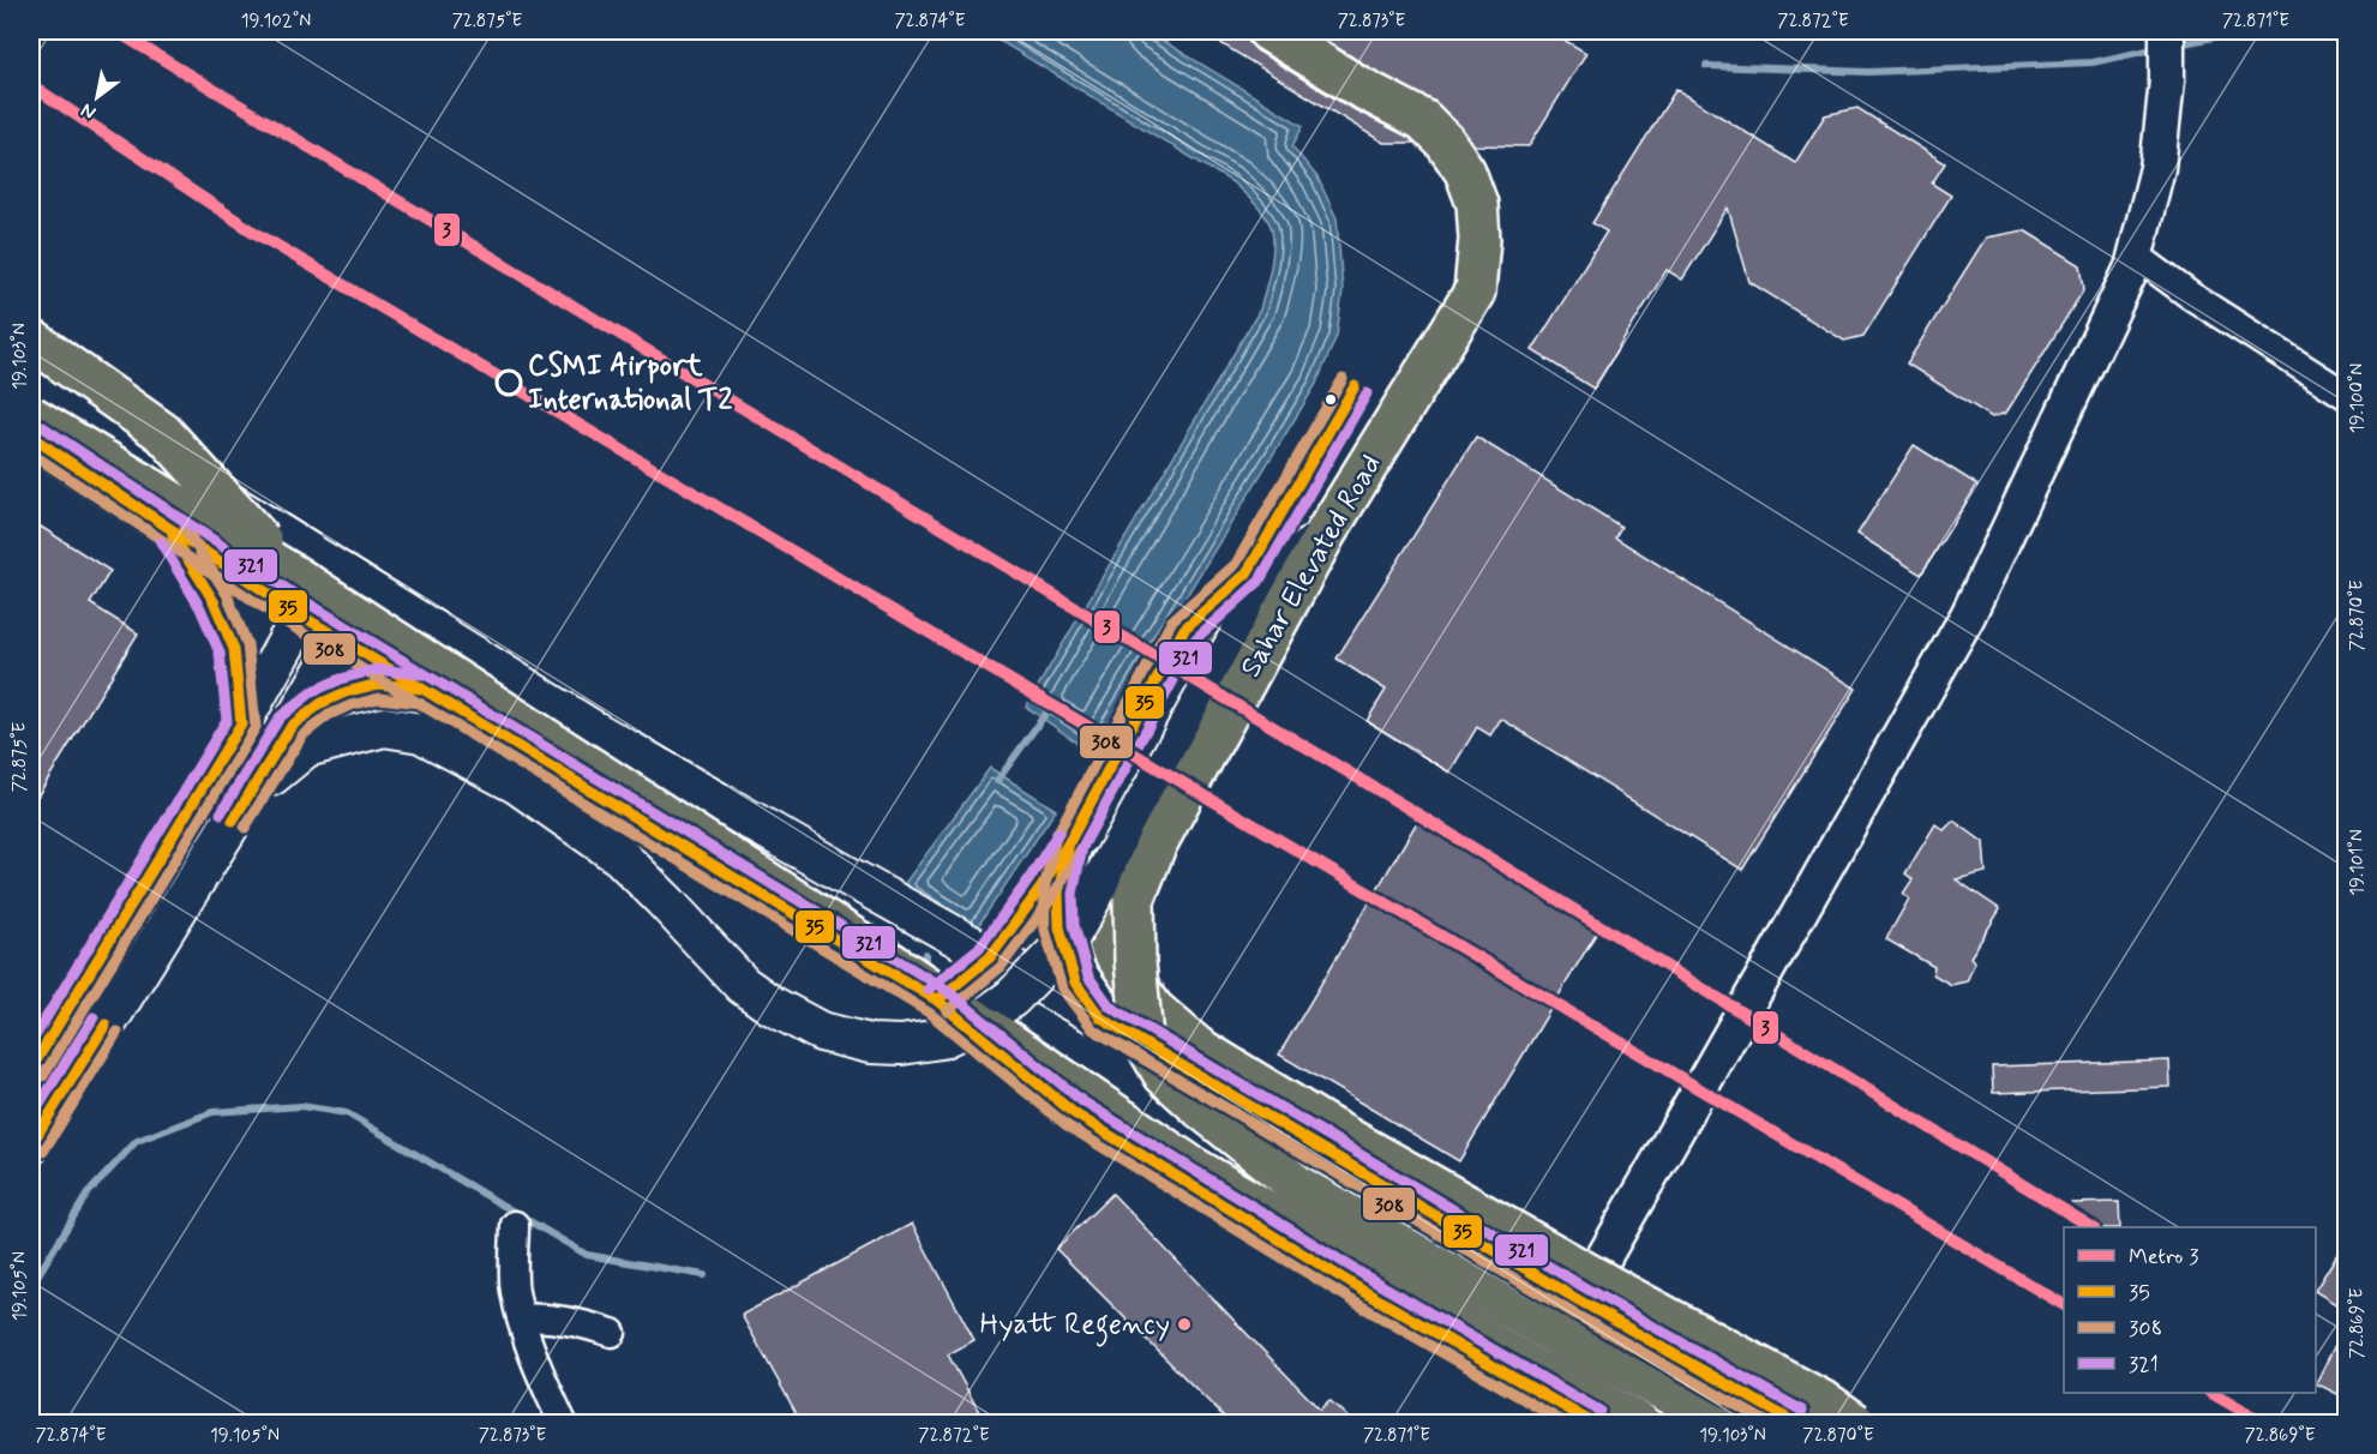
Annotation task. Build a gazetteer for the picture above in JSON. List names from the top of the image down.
{
  "streets": {
    "main road": ["Sahar Elevated Road"]
  },
  "places": ["CSMI Airport International T2", "Hyatt Regency"],
  "lines": [
    "metro line 3",
    "transit line 308",
    "transit line 35",
    "transit line 321"
  ],
  "legend": [
    "Metro 3",
    "35",
    "308",
    "321"
  ],
  "north": "bottom left",
  "coordinates": [
    "19.102°N",
    "72.875°E",
    "72.874°E",
    "72.873°E",
    "72.872°E",
    "72.871°E",
    "19.103°N",
    "19.100°N",
    "72.870°E",
    "19.101°N",
    "19.105°N",
    "72.869°E"
  ]
}
